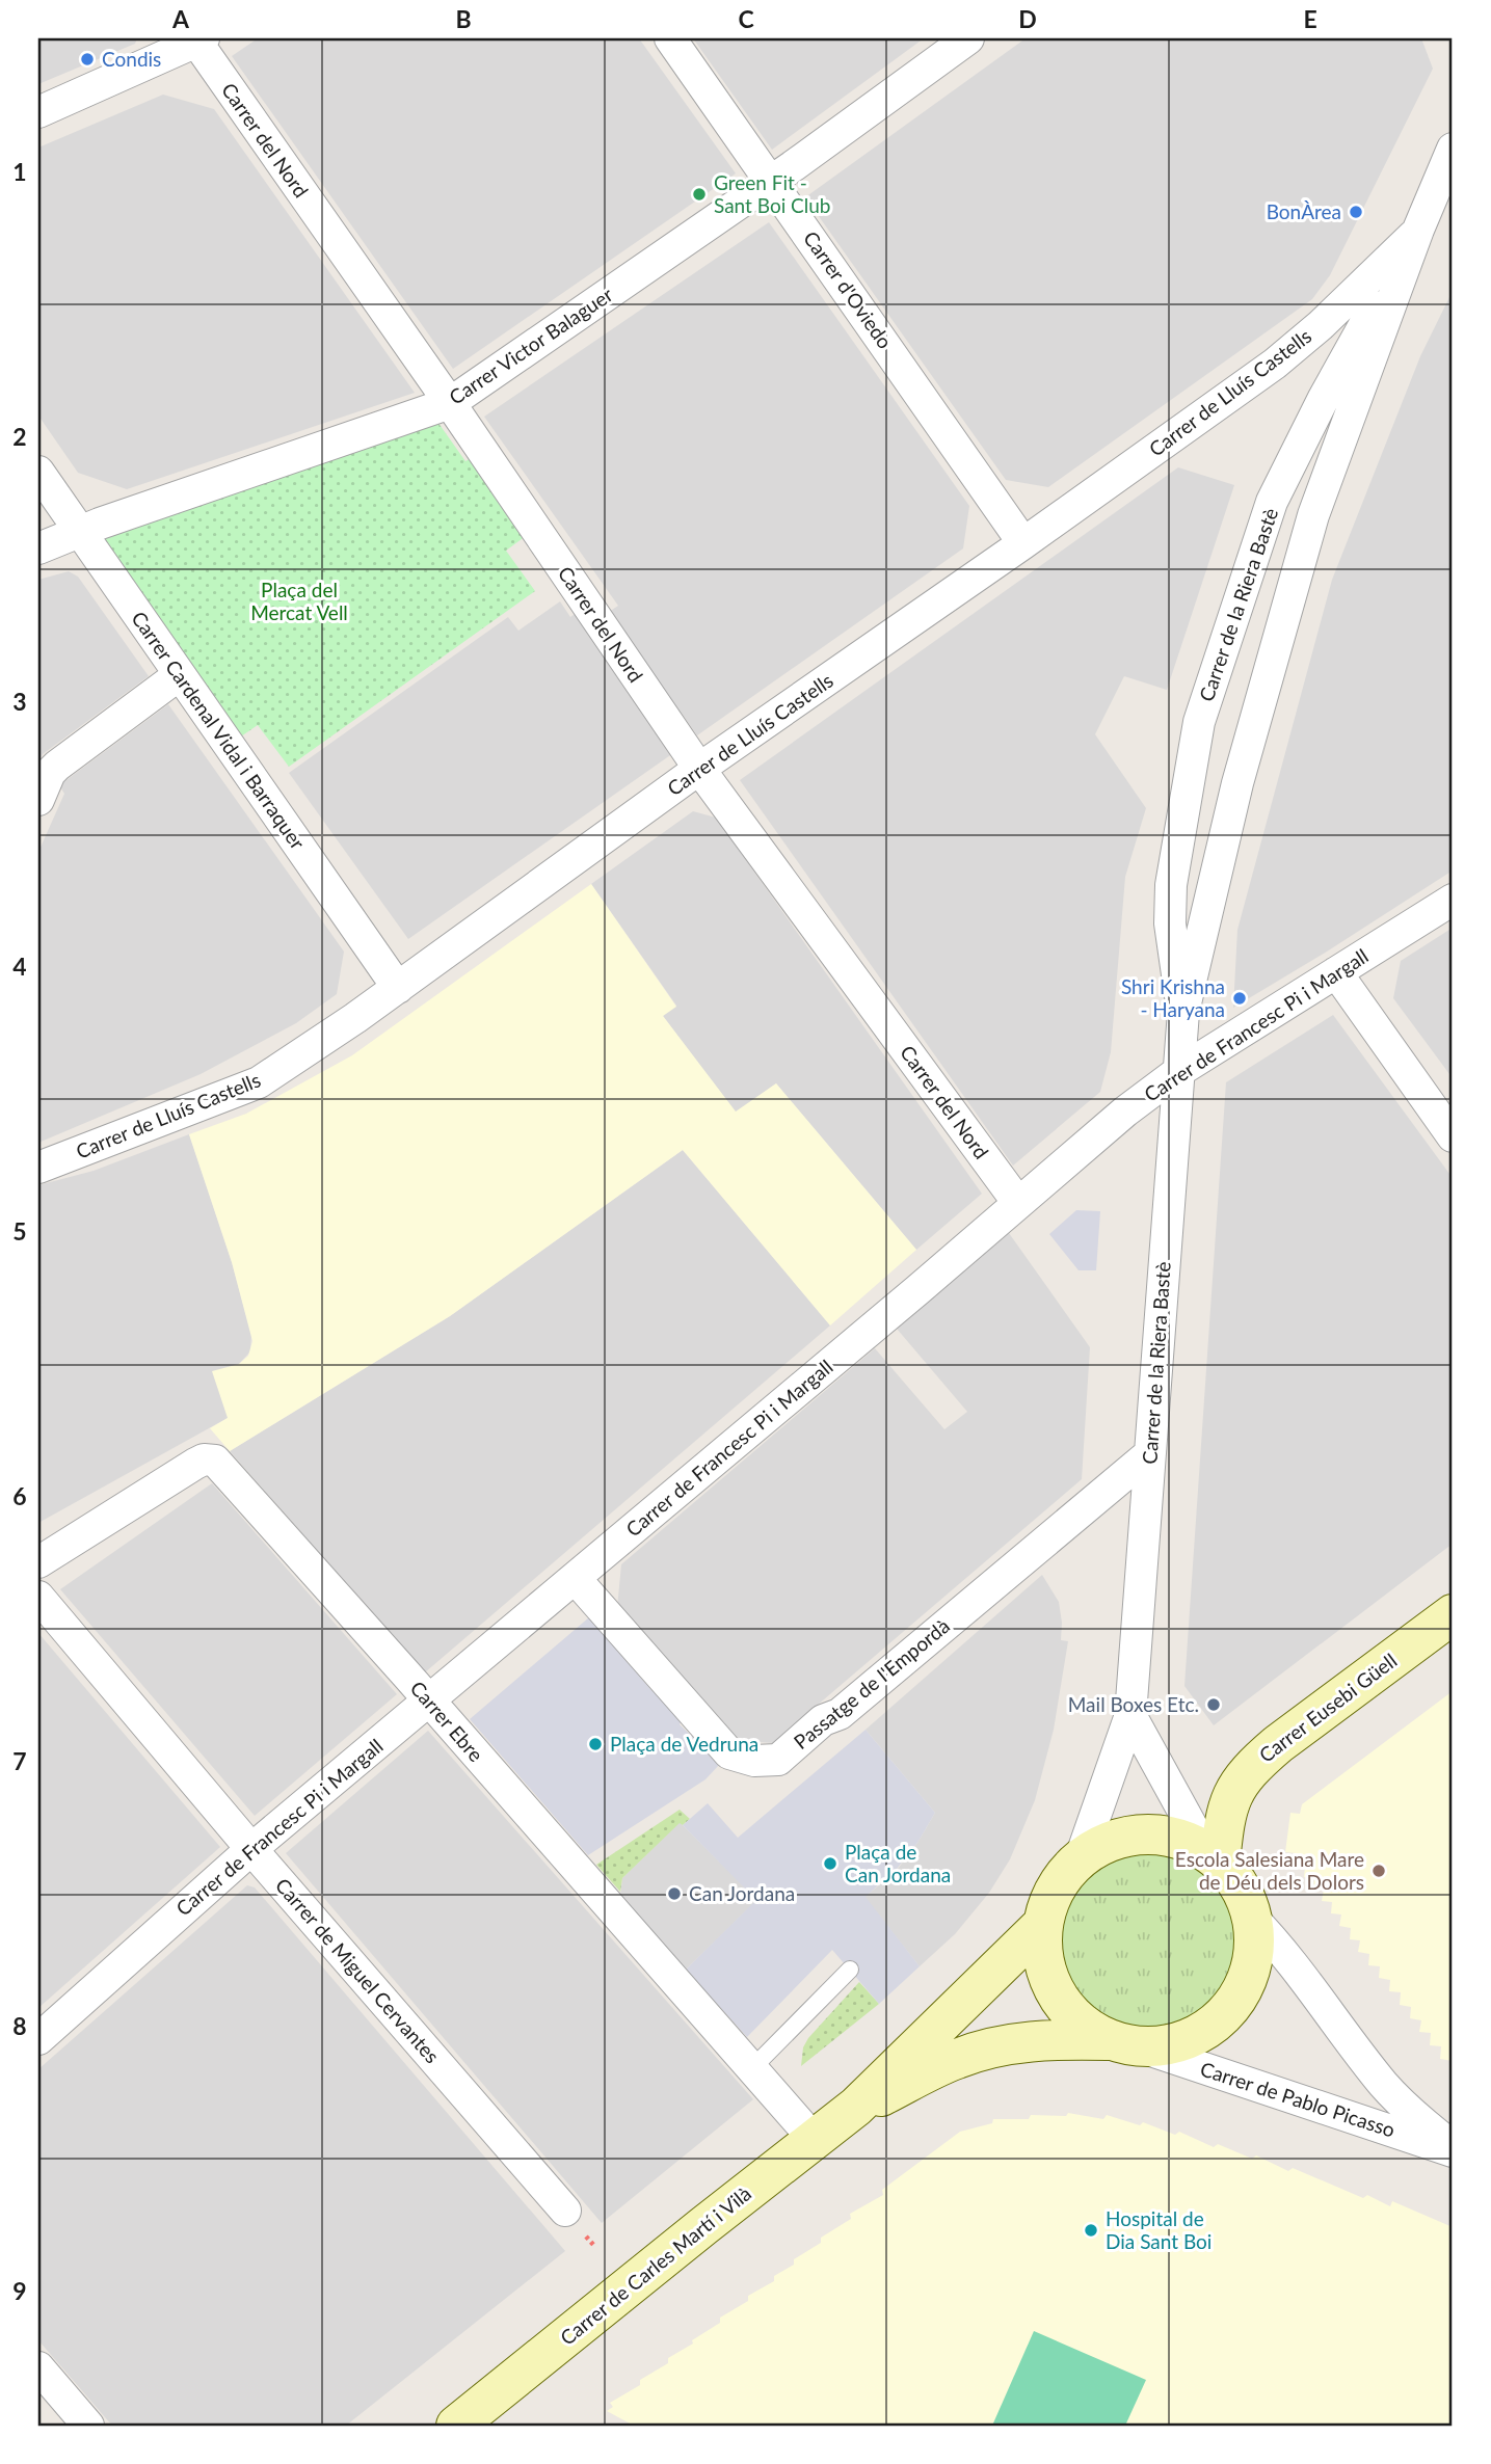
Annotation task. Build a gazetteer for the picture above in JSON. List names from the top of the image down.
{
  "streets": {
    "street": [
      "Carrer del Nord",
      "Carrer d'Oviedo",
      "Carrer Victor Balaguer",
      "Carrer de Lluís Castells",
      "Carrer de la Riera Bastè",
      "Carrer Cardenal Vidal i Barraquer",
      "Carrer de Francesc Pi i Margall",
      "Passatge de l'Empordà",
      "Carrer Eusebi Güell",
      "Carrer Ebre",
      "Carrer de Miguel Cervantes",
      "Carrer de Pablo Picasso",
      "Carrer de Carles Martí i Vilà"
    ]
  },
  "crossings": [
    ["Carrer del Nord", "Carrer Victor Balaguer"],
    ["Carrer del Nord", "Carrer de Lluís Castells"],
    ["Carrer del Nord", "Carrer de Francesc Pi i Margall"],
    ["Carrer d'Oviedo", "Carrer Victor Balaguer"],
    ["Carrer d'Oviedo", "Carrer de Lluís Castells"],
    ["Carrer Victor Balaguer", "Carrer Cardenal Vidal i Barraquer"],
    ["Carrer de Lluís Castells", "Carrer de la Riera Bastè"],
    ["Carrer de Lluís Castells", "Carrer Cardenal Vidal i Barraquer"],
    ["Carrer de la Riera Bastè", "Carrer de Francesc Pi i Margall"],
    ["Carrer de la Riera Bastè", "Passatge de l'Empordà"],
    ["Carrer de la Riera Bastè", "Carrer Eusebi Güell"],
    ["Carrer de la Riera Bastè", "Carrer de Pablo Picasso"],
    ["Carrer de la Riera Bastè", "Carrer de Carles Martí i Vilà"],
    ["Carrer de Francesc Pi i Margall", "Passatge de l'Empordà"],
    ["Carrer de Francesc Pi i Margall", "Carrer Ebre"],
    ["Carrer de Francesc Pi i Margall", "Carrer de Miguel Cervantes"],
    ["Carrer Eusebi Güell", "Carrer de Pablo Picasso"],
    ["Carrer Eusebi Güell", "Carrer de Carles Martí i Vilà"],
    ["Carrer Ebre", "Carrer de Carles Martí i Vilà"],
    ["Carrer de Pablo Picasso", "Carrer de Carles Martí i Vilà"]
  ],
  "parks": ["Plaça del Mercat Vell"],
  "places": [
    "Condis",
    "Green Fit - Sant Boi Club",
    "BonÀrea",
    "Shri Krishna - Haryana",
    "Mail Boxes Etc.",
    "Plaça de Vedruna",
    "Plaça de Can Jordana",
    "Escola Salesiana Mare de Déu dels Dolors",
    "Can Jordana",
    "Hospital de Dia Sant Boi"
  ],
  "grid": {
    "columns": [
      "A",
      "B",
      "C",
      "D",
      "E"
    ],
    "rows": [
      "1",
      "2",
      "3",
      "4",
      "5",
      "6",
      "7",
      "8",
      "9"
    ]
  }
}
